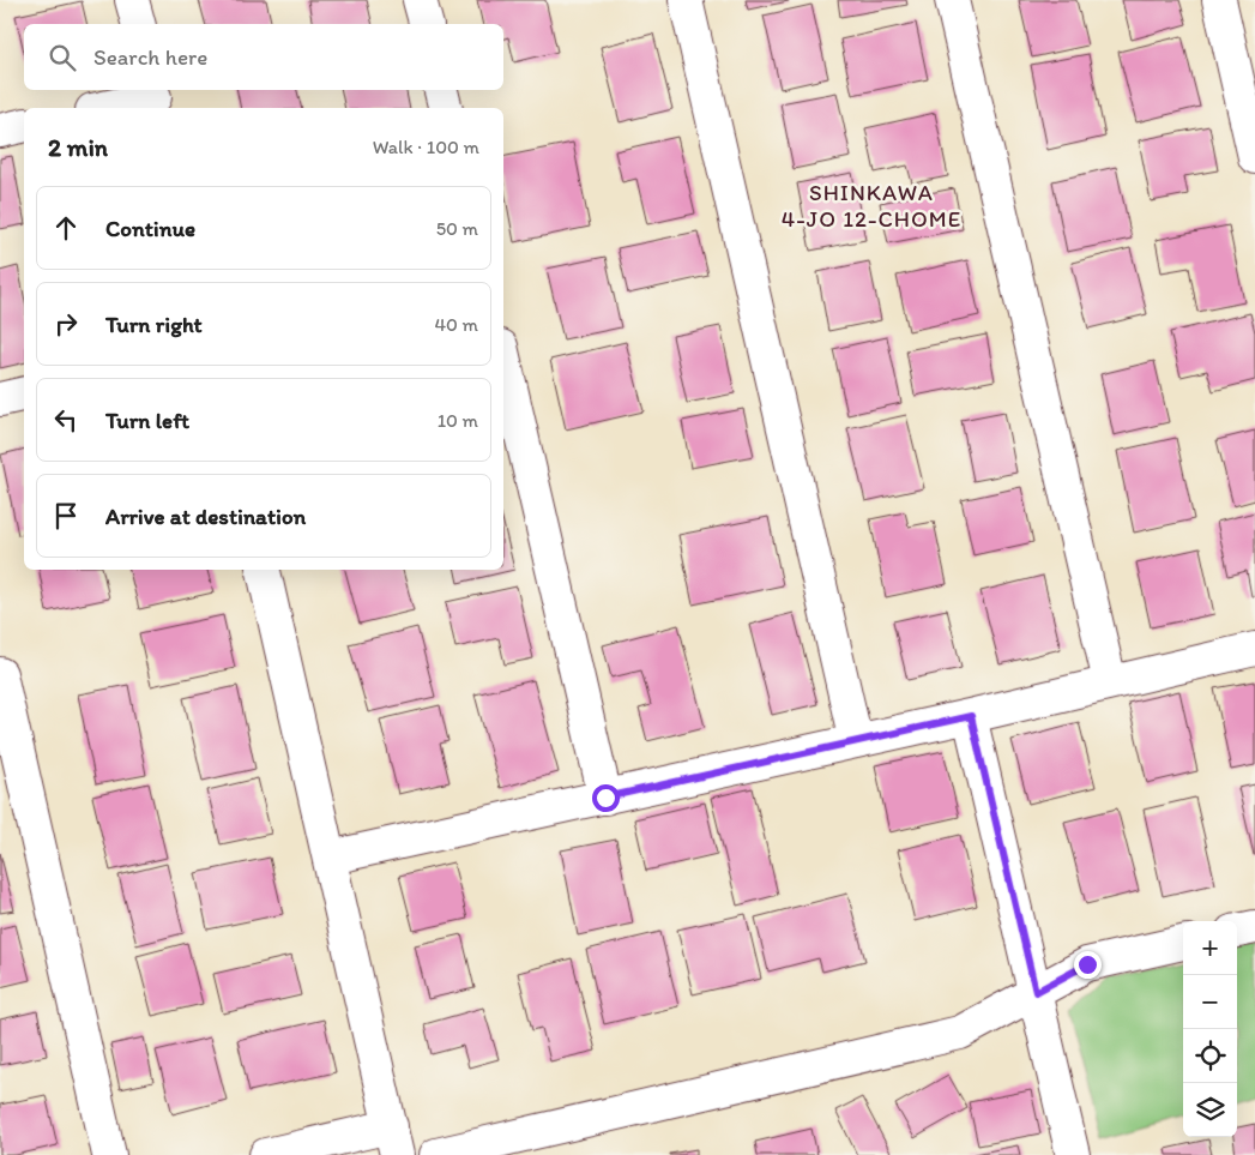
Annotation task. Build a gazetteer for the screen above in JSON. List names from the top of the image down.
{
  "districts": ["SHINKAWA 4-JO 12-CHOME"],
  "page": {
    "search": "Search here",
    "heading": ["2 min", "Walk · 100 m"],
    "list": [
      ["Continue", "50 m"],
      ["Turn right", "40 m"],
      ["Turn left", "10 m"],
      "Arrive at destination"
    ],
    "map_buttons": ["+", "−"]
  }
}
